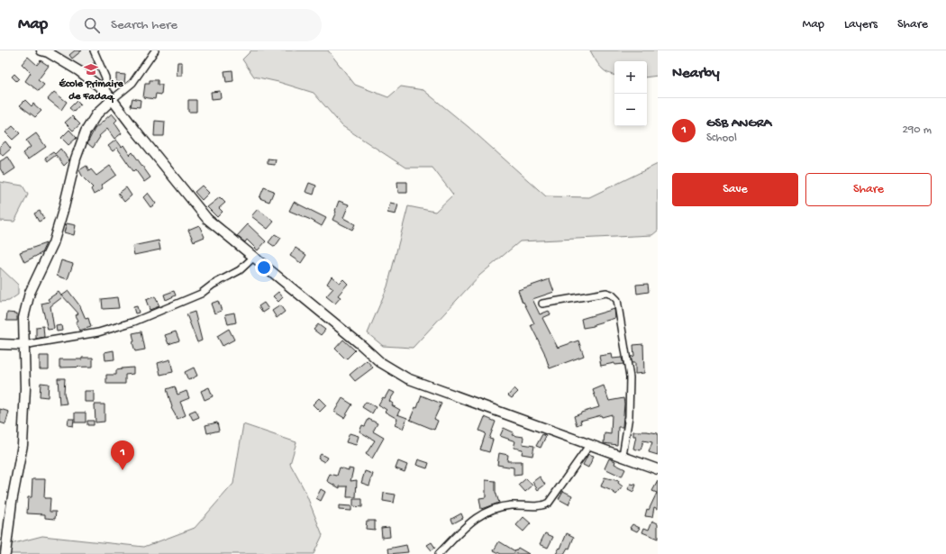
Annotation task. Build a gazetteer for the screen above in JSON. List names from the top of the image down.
{
  "places": {
    "school or university": ["École Primaire de Fadaq"]
  },
  "page": {
    "header": "Map",
    "search": "Search here",
    "nav": ["Map", "Layers", "Share"],
    "heading": "Nearby",
    "map_buttons": ["+", "−"],
    "list": [
      {
        "mark": "1",
        "name": "GSB ANGRA",
        "note": "School",
        "value": "290 m"
      }
    ],
    "buttons": ["Save", "Share"],
    "pins": "1"
  }
}
